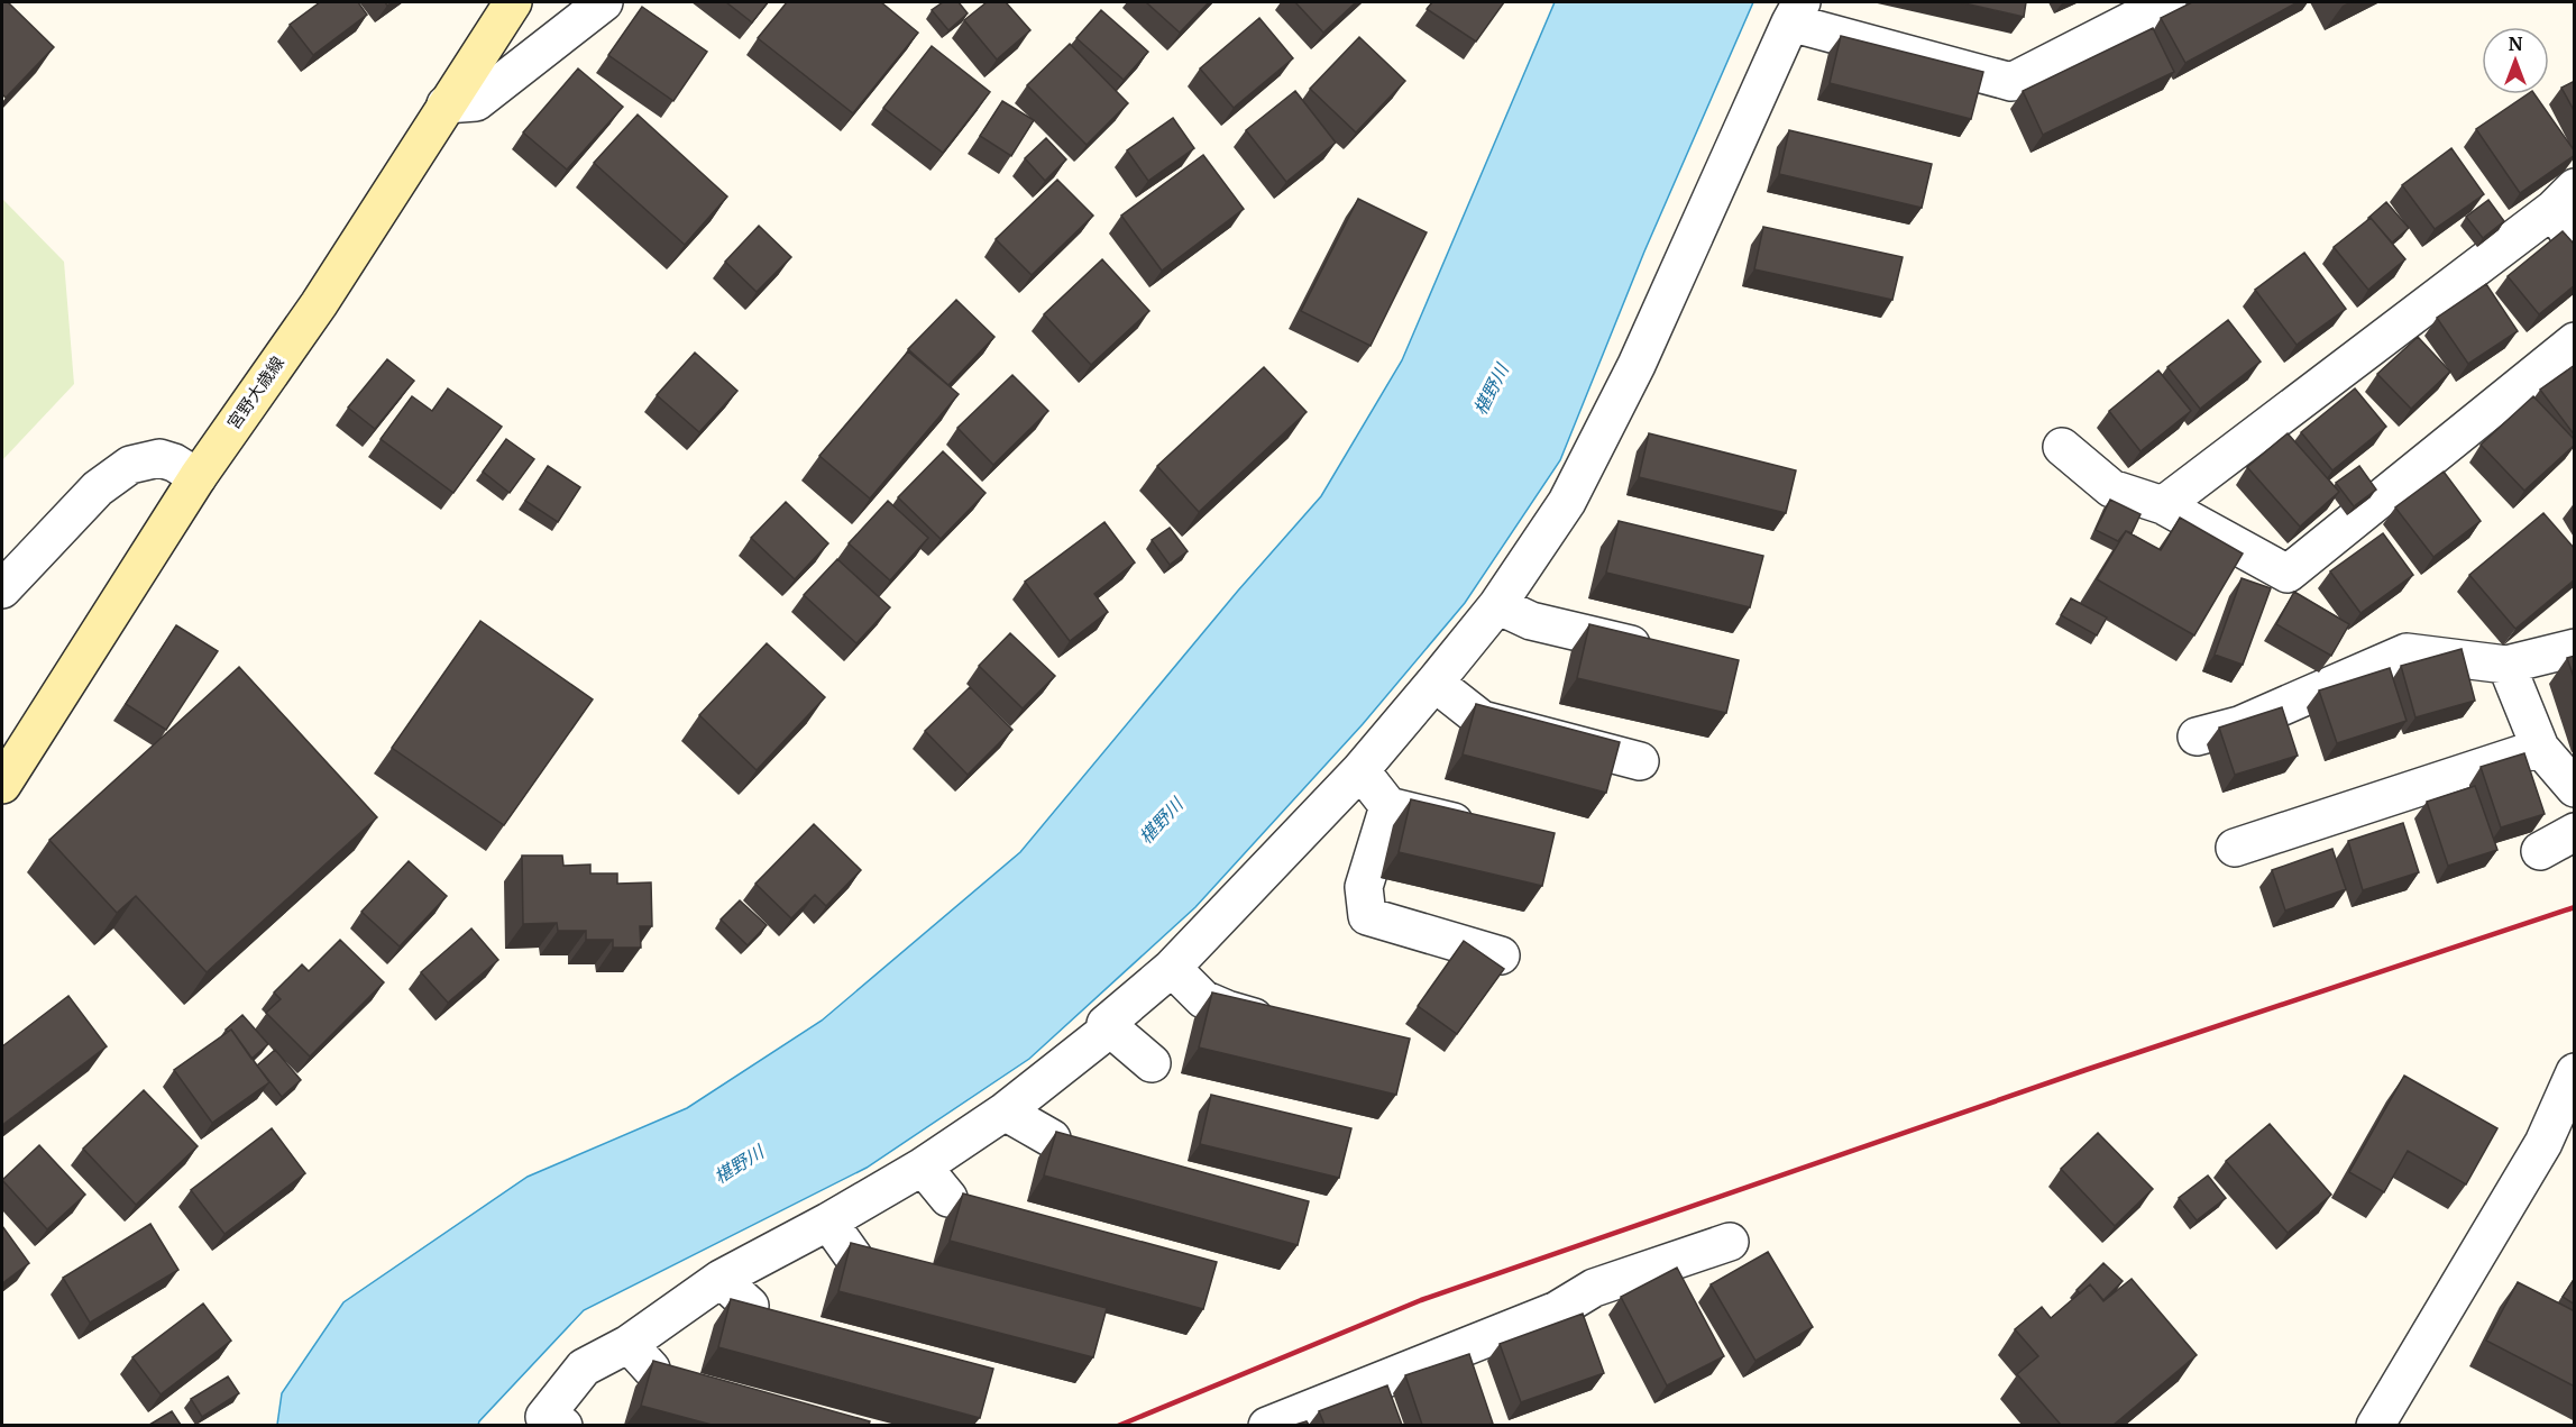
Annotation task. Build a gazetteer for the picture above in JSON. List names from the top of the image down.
{
  "streets": {
    "main road": ["宮野大歳線"]
  },
  "water": ["椹野川"],
  "north": "top"
}
